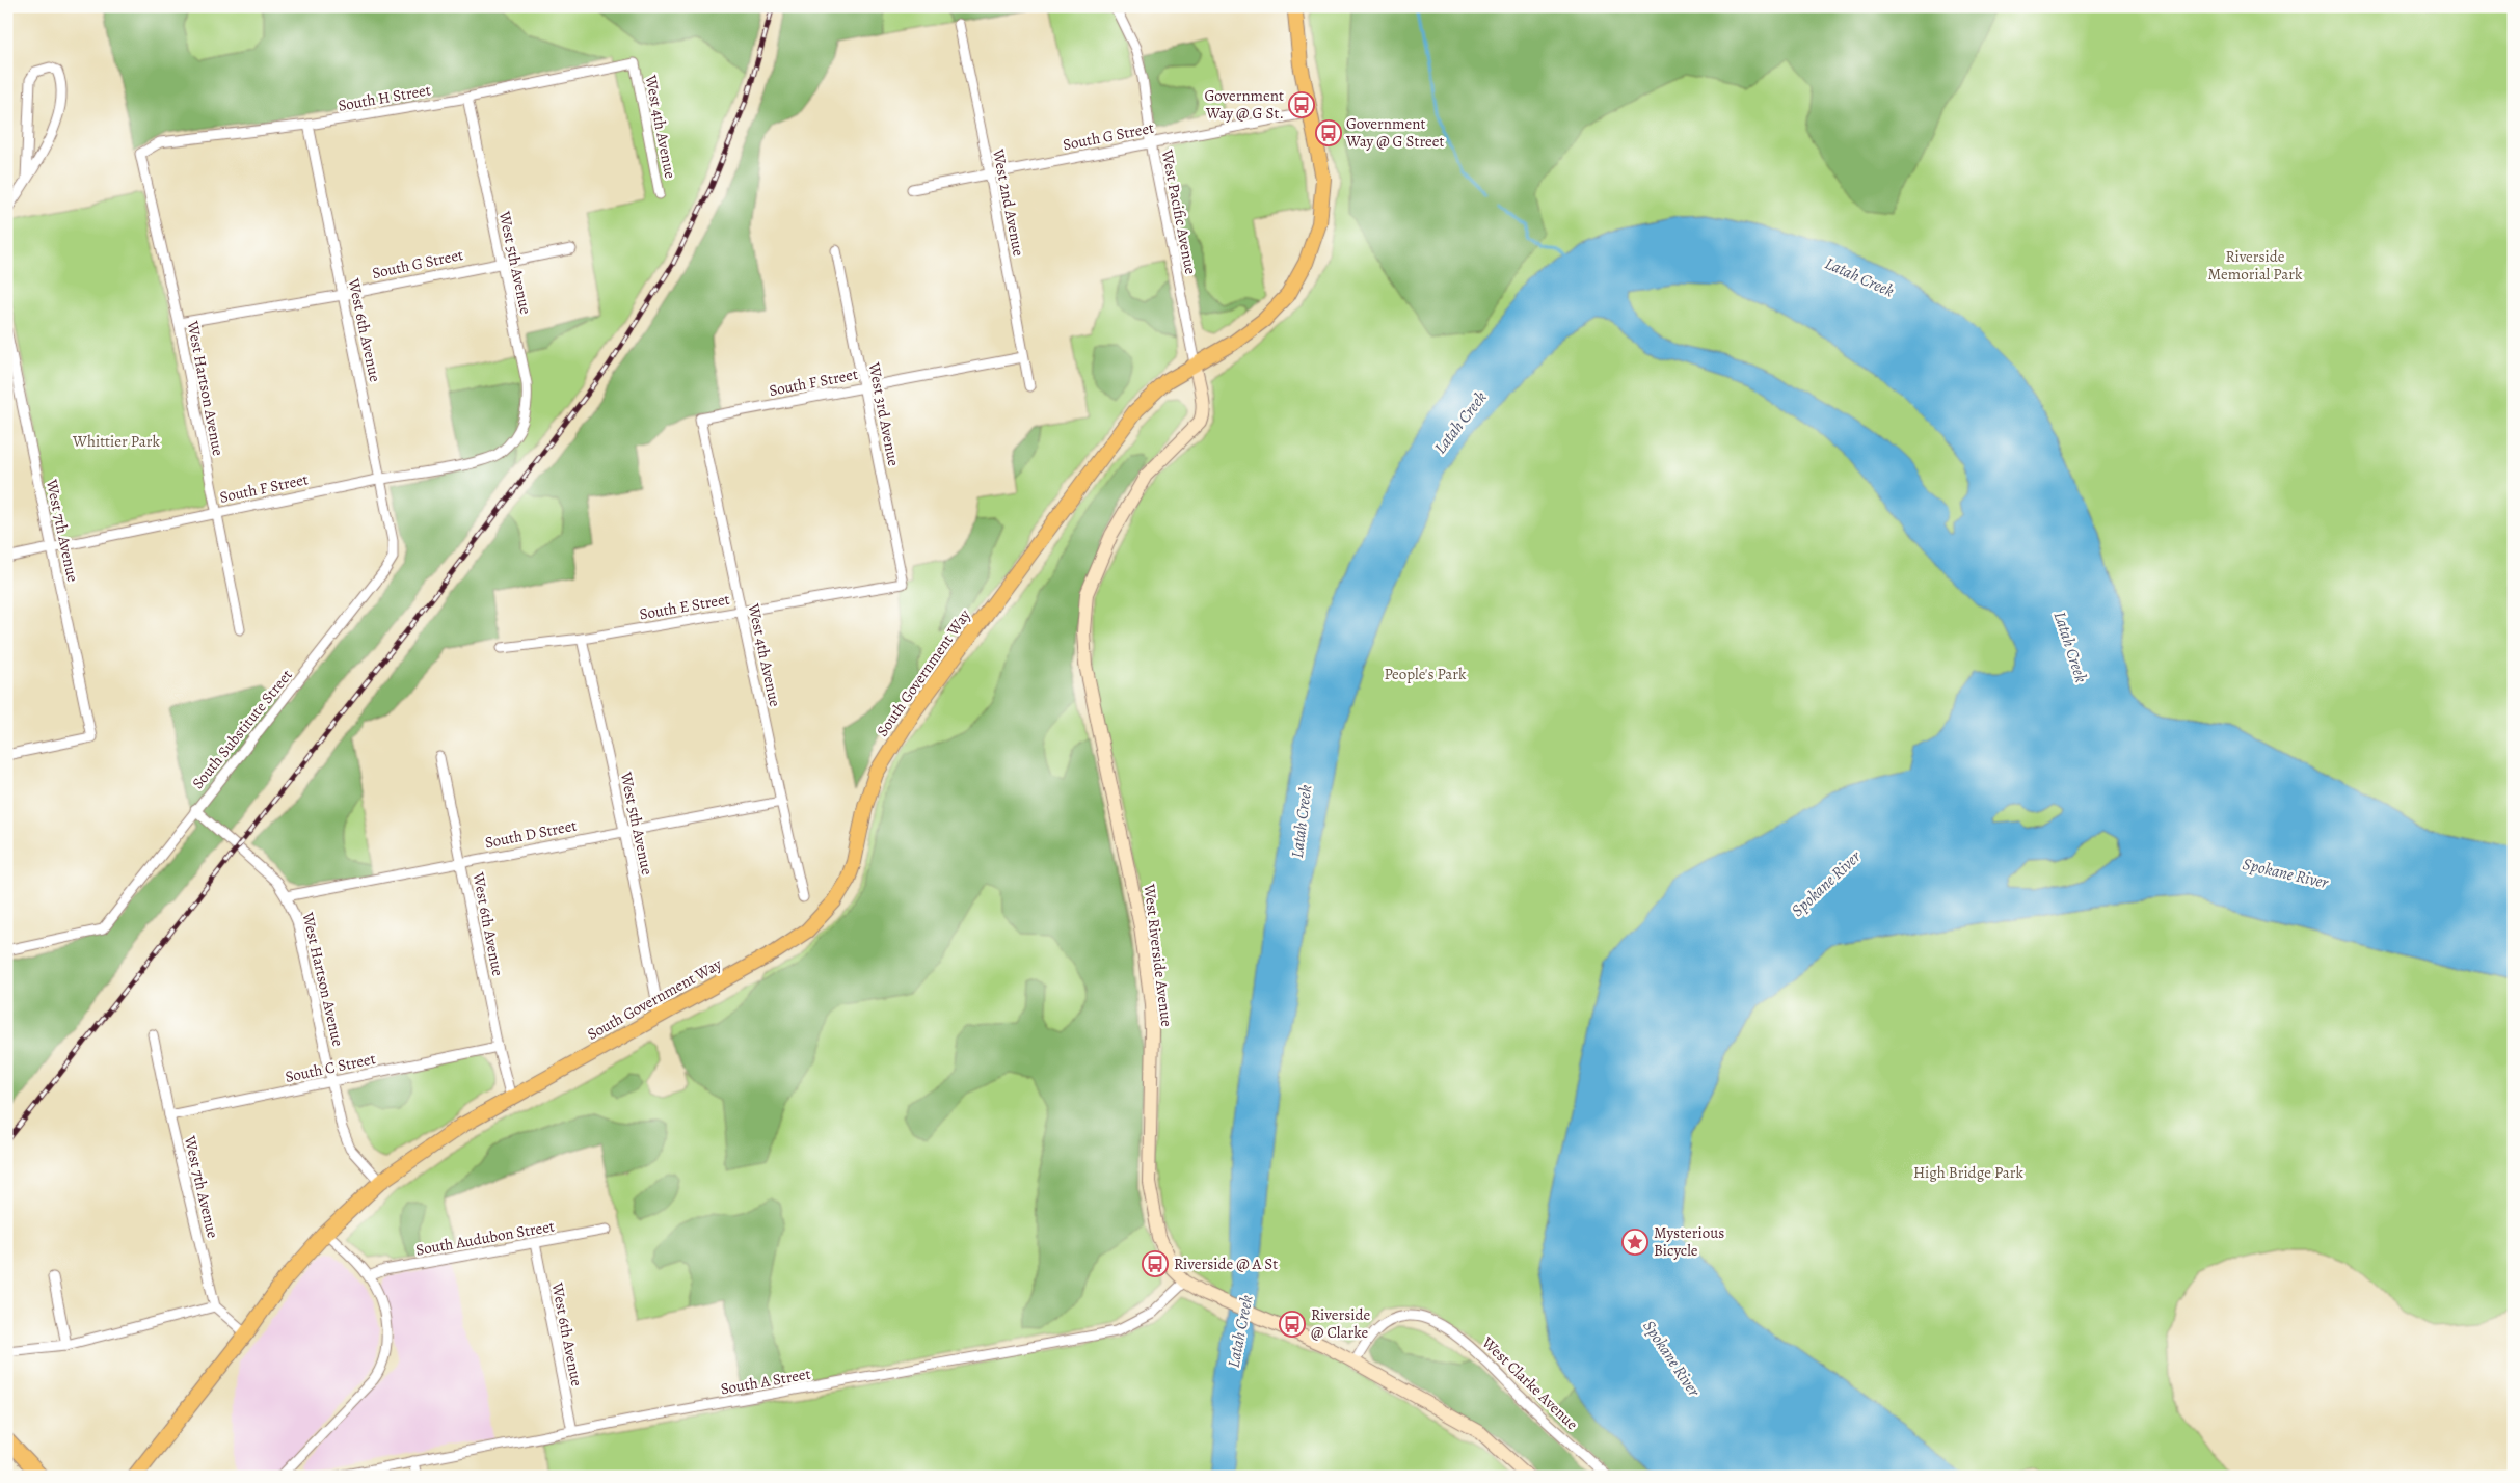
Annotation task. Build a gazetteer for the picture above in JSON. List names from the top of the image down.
{
  "streets": {
    "main road": ["South Government Way", "West Riverside Avenue"],
    "street": [
      "South H Street",
      "West 4th Avenue",
      "South G Street",
      "West 2nd Avenue",
      "West Pacific Avenue",
      "West 5th Avenue",
      "West 6th Avenue",
      "South F Street",
      "West Hartson Avenue",
      "West 3rd Avenue",
      "West 7th Avenue",
      "South E Street",
      "South Substitute Street",
      "South D Street",
      "South C Street",
      "South Audubon Street",
      "South A Street",
      "West Clarke Avenue"
    ]
  },
  "crossings": [
    ["South H Street", "West 4th Avenue"],
    ["South H Street", "West 5th Avenue"],
    ["South H Street", "West 6th Avenue"],
    ["South H Street", "West Hartson Avenue"],
    ["West 4th Avenue", "South F Street"],
    ["West 4th Avenue", "South E Street"],
    ["West 4th Avenue", "South D Street"],
    ["South G Street", "West 2nd Avenue"],
    ["South G Street", "West Pacific Avenue"],
    ["South G Street", "West 5th Avenue"],
    ["South G Street", "West 6th Avenue"],
    ["South G Street", "West Hartson Avenue"],
    ["South G Street", "South Government Way"],
    ["West 2nd Avenue", "South F Street"],
    ["West Pacific Avenue", "South Government Way"],
    ["West Pacific Avenue", "West Riverside Avenue"],
    ["West 5th Avenue", "South F Street"],
    ["West 5th Avenue", "South E Street"],
    ["West 5th Avenue", "South Government Way"],
    ["West 5th Avenue", "South D Street"],
    ["West 6th Avenue", "South F Street"],
    ["West 6th Avenue", "South Government Way"],
    ["West 6th Avenue", "South Substitute Street"],
    ["West 6th Avenue", "South D Street"],
    ["West 6th Avenue", "South C Street"],
    ["West 6th Avenue", "South Audubon Street"],
    ["West 6th Avenue", "South A Street"],
    ["South F Street", "West Hartson Avenue"],
    ["South F Street", "West 3rd Avenue"],
    ["South F Street", "West 7th Avenue"],
    ["West Hartson Avenue", "South Government Way"],
    ["West Hartson Avenue", "South Substitute Street"],
    ["West Hartson Avenue", "South D Street"],
    ["West Hartson Avenue", "South C Street"],
    ["West 3rd Avenue", "South E Street"],
    ["West 7th Avenue", "South C Street"],
    ["South Government Way", "West Riverside Avenue"],
    ["West Riverside Avenue", "South A Street"],
    ["West Riverside Avenue", "West Clarke Avenue"]
  ],
  "water": ["Latah Creek", "Spokane River"],
  "parks": [
    "Riverside Memorial Park",
    "Whittier Park",
    "People's Park",
    "High Bridge Park"
  ],
  "places": {
    "bus stop": [
      "Government Way @ G St.",
      "Government Way @ G Street",
      "Riverside @ A St",
      "Riverside @ Clarke"
    ],
    "place": ["Mysterious Bicycle"]
  }
}
